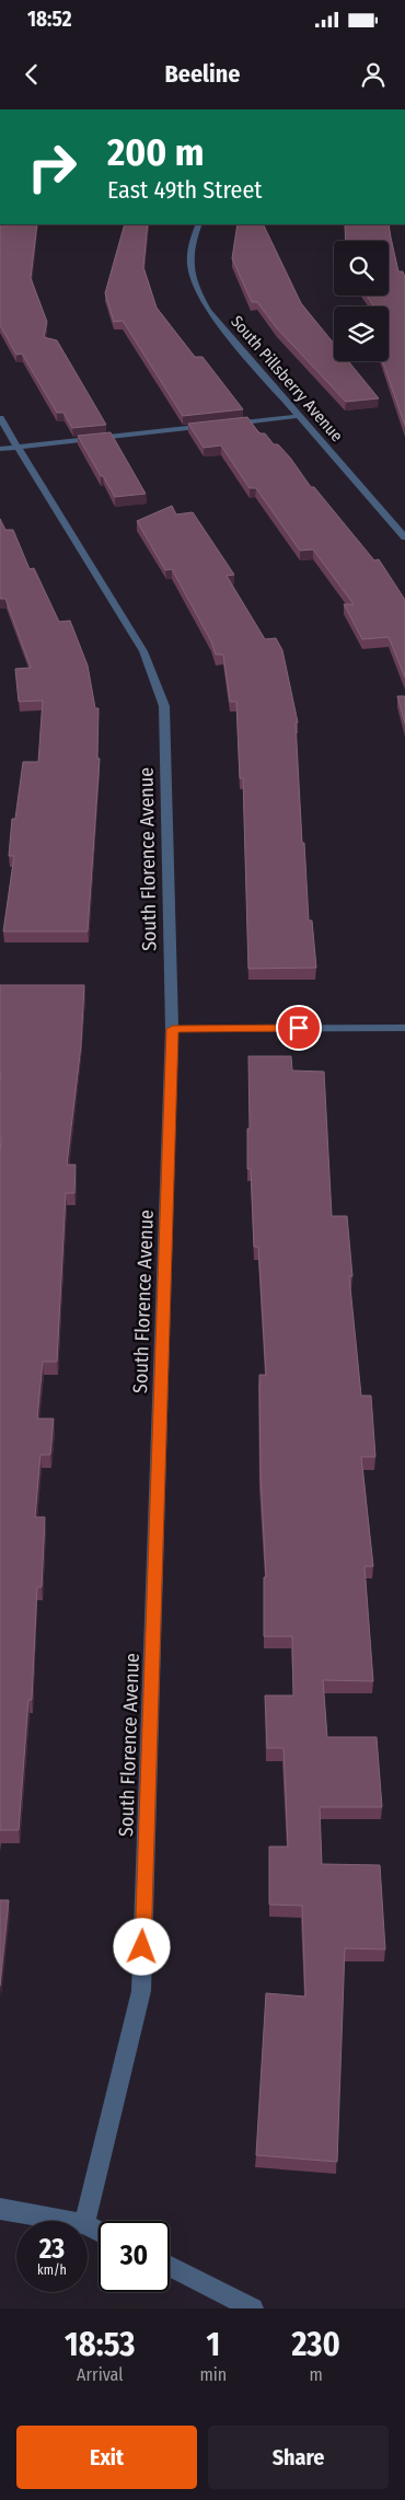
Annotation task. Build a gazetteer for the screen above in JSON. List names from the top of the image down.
{
  "streets": {
    "street": ["South Pillsberry Avenue", "South Florence Avenue"]
  },
  "page": {
    "status": "18:52",
    "header": "Beeline",
    "turn": ["200 m", "East 49th Street"],
    "speed": "23 km/h",
    "limit": "30",
    "eta": [
      "18:53",
      "Arrival",
      "1",
      "min",
      "230",
      "m"
    ],
    "buttons": ["Exit", "Share"]
  }
}
